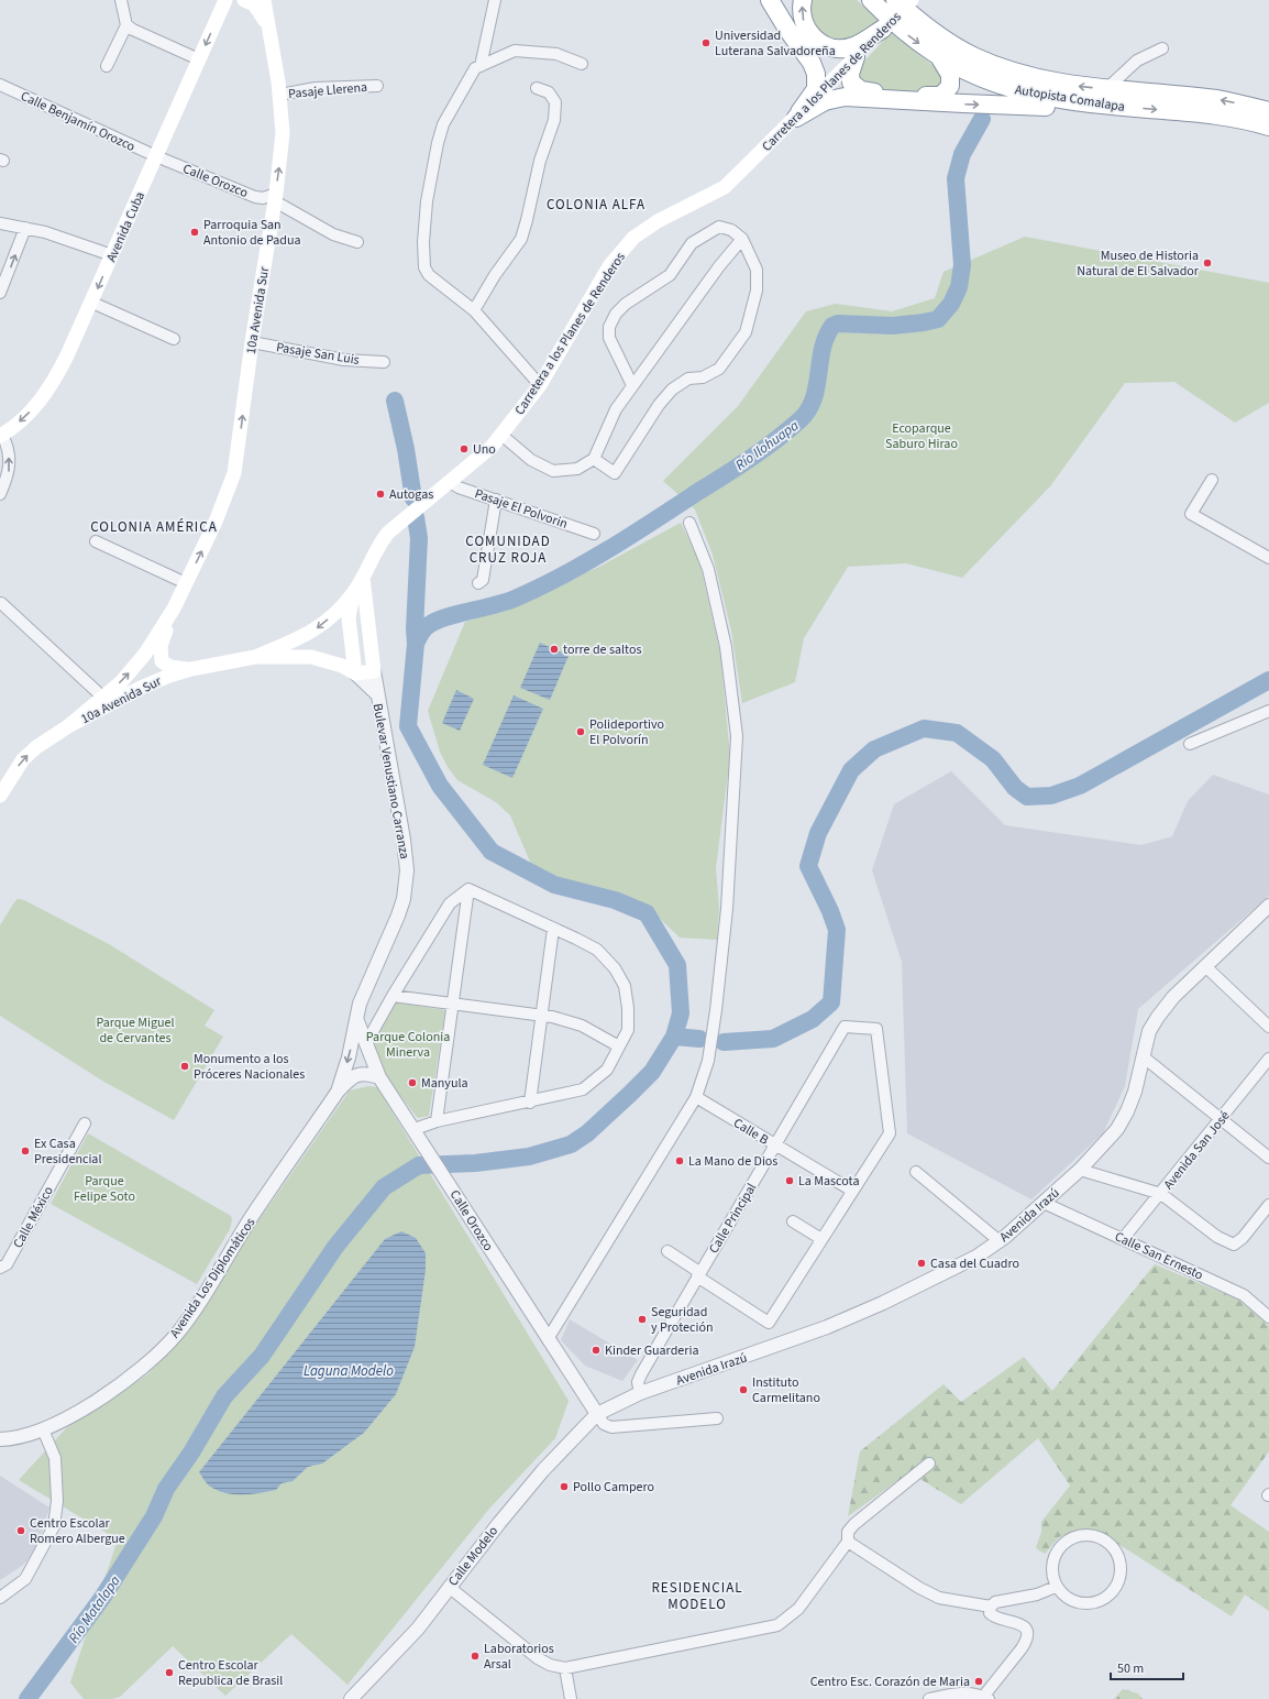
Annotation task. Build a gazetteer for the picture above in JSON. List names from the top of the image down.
{
  "streets": {
    "highway": ["Autopista Comalapa"],
    "main road": [
      "Carretera a los Planes de Renderos",
      "Avenida Cuba",
      "10a Avenida Sur",
      "Bulevar Venustiano Carranza"
    ],
    "street": [
      "Pasaje Llerena",
      "Calle Benjamín Orozco",
      "Calle Orozco",
      "Pasaje San Luis",
      "Pasaje El Polvorin",
      "Calle B",
      "Avenida San José",
      "Avenida Irazú",
      "Calle México",
      "Calle Principal",
      "Calle San Ernesto",
      "Avenida Los Diplomáticos",
      "Calle Modelo"
    ]
  },
  "crossings": [
    ["Carretera a los Planes de Renderos", "Pasaje El Polvorin"],
    ["Carretera a los Planes de Renderos", "Bulevar Venustiano Carranza"],
    ["Pasaje Llerena", "10a Avenida Sur"],
    ["Calle Benjamín Orozco", "Calle Orozco"],
    ["Calle Benjamín Orozco", "Avenida Cuba"],
    ["Calle Orozco", "Avenida Cuba"],
    ["Calle Orozco", "10a Avenida Sur"],
    ["Calle Orozco", "Bulevar Venustiano Carranza"],
    ["Calle Orozco", "Avenida Irazú"],
    ["Calle Orozco", "Avenida Los Diplomáticos"],
    ["Calle Orozco", "Calle Modelo"],
    ["10a Avenida Sur", "Pasaje San Luis"],
    ["10a Avenida Sur", "Bulevar Venustiano Carranza"],
    ["Bulevar Venustiano Carranza", "Avenida Los Diplomáticos"],
    ["Calle B", "Calle Principal"],
    ["Avenida San José", "Calle San Ernesto"],
    ["Avenida Irazú", "Calle Principal"],
    ["Avenida Irazú", "Calle San Ernesto"],
    ["Avenida Irazú", "Calle Modelo"]
  ],
  "one_way": ["Avenida Cuba", "10a Avenida Sur"],
  "districts": [
    "COLONIA ALFA",
    "COLONIA AMÉRICA",
    "COMUNIDAD CRUZ ROJA",
    "RESIDENCIAL MODELO"
  ],
  "water": ["Río Ilohuapa", "Laguna Modelo", "Río Matalapa"],
  "parks": [
    "Ecoparque Saburo Hirao",
    "Parque Miguel de Cervantes",
    "Parque Colonia Minerva",
    "Parque Felipe Soto"
  ],
  "places": [
    "Universidad Luterana Salvadoreña",
    "Parroquia San Antonio de Padua",
    "Museo de Historia Natural de El Salvador",
    "Uno",
    "Autogas",
    "torre de saltos",
    "Polideportivo El Polvorín",
    "Monumento a los Próceres Nacionales",
    "Manyula",
    "Ex Casa Presidencial",
    "La Mano de Dios",
    "La Mascota",
    "Casa del Cuadro",
    "Seguridad y Proteción",
    "Kinder Guarderia",
    "Instituto Carmelitano",
    "Pollo Campero",
    "Centro Escolar Romero Albergue",
    "Laboratorios Arsal",
    "Centro Escolar Republica de Brasil",
    "Centro Esc. Corazón de Maria"
  ],
  "scale_bar": "50 m"
}
